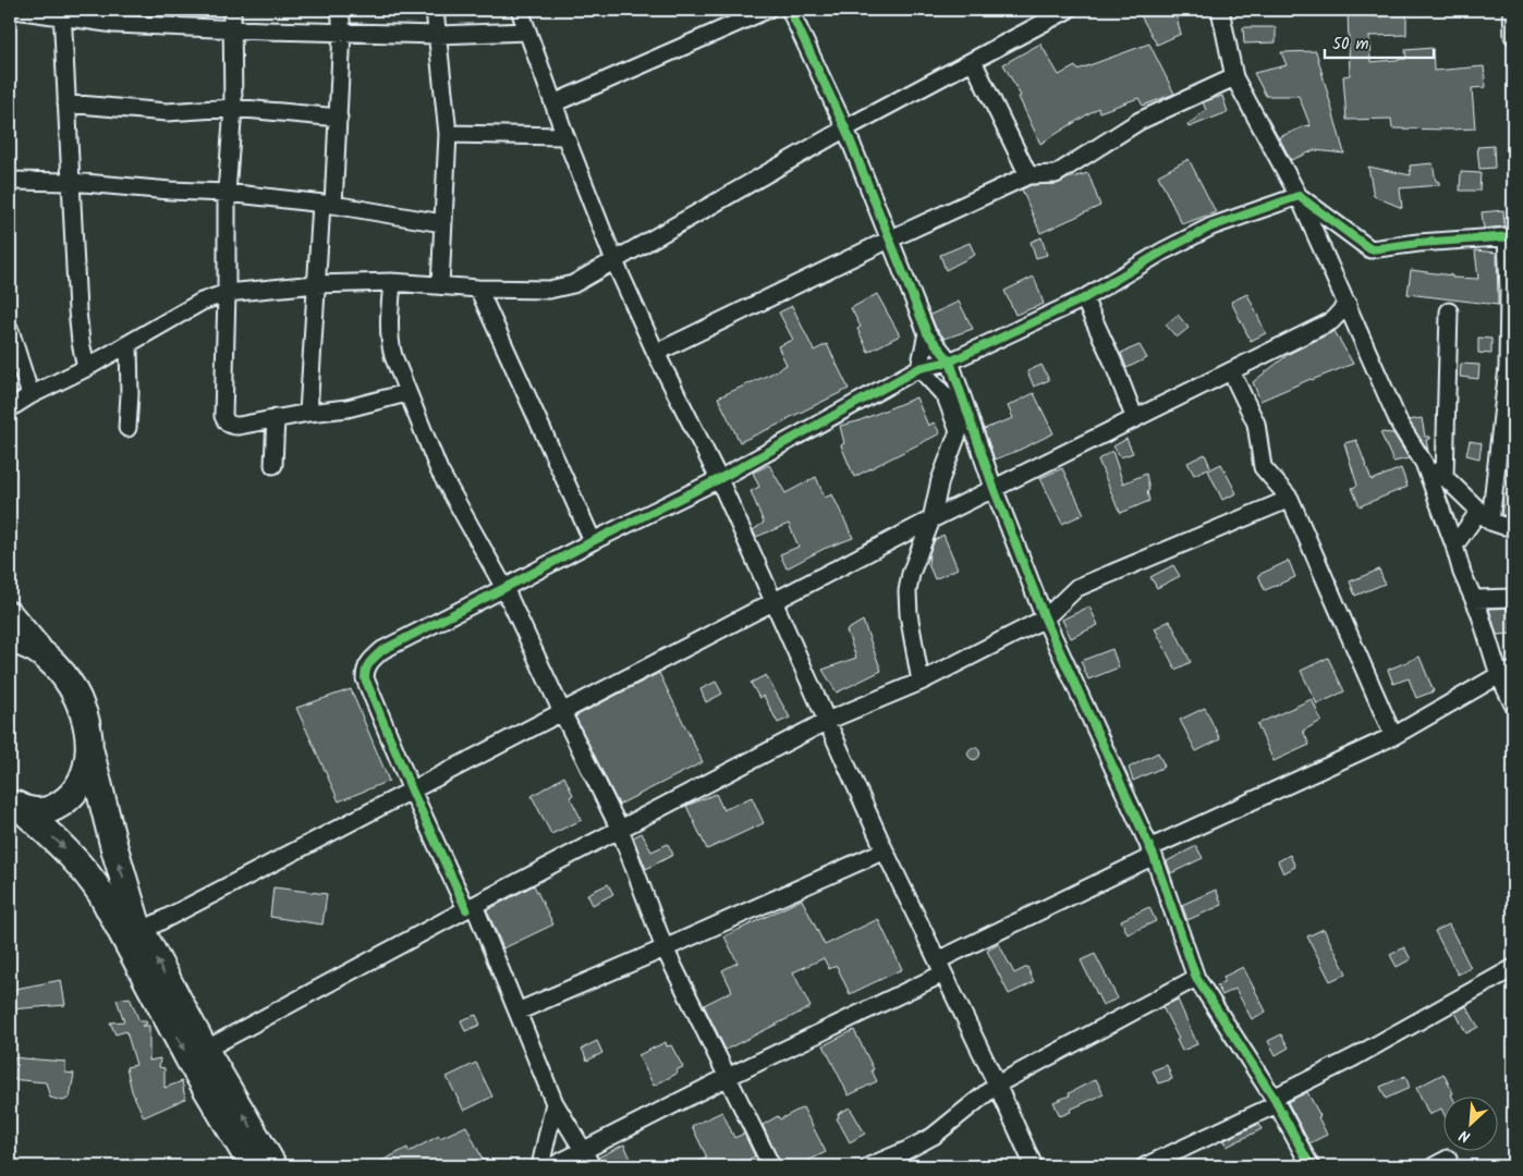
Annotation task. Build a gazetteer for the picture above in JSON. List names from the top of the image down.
{
  "scale_bar": "50 m",
  "north": "bottom left"
}
